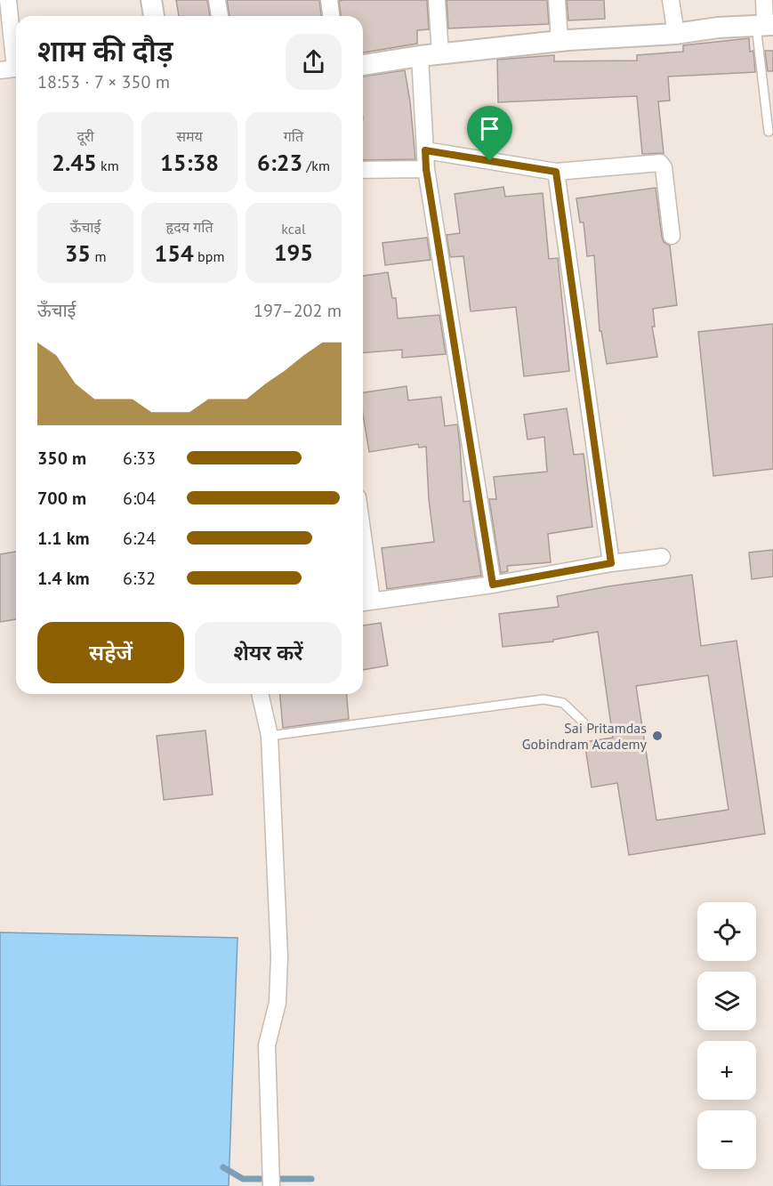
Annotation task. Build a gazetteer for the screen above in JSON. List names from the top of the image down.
{
  "places": ["Sai Pritamdas Gobindram Academy"],
  "page": {
    "heading": ["शाम की दौड़", "18:53 · 7 × 350 m"],
    "stats": [
      ["दूरी", "2.45 km"],
      ["समय", "15:38"],
      ["गति", "6:23 /km"],
      ["ऊँचाई", "35 m"],
      ["हृदय गति", "154 bpm"],
      ["kcal", "195"]
    ],
    "chart": ["ऊँचाई", "197–202 m"],
    "list": [
      {
        "name": "350 m",
        "note": "6:33"
      },
      {
        "name": "700 m",
        "note": "6:04"
      },
      {
        "name": "1.1 km",
        "note": "6:24"
      },
      {
        "name": "1.4 km",
        "note": "6:32"
      }
    ],
    "buttons": ["सहेजें", "शेयर करें"],
    "map_buttons": ["+", "−"]
  }
}
